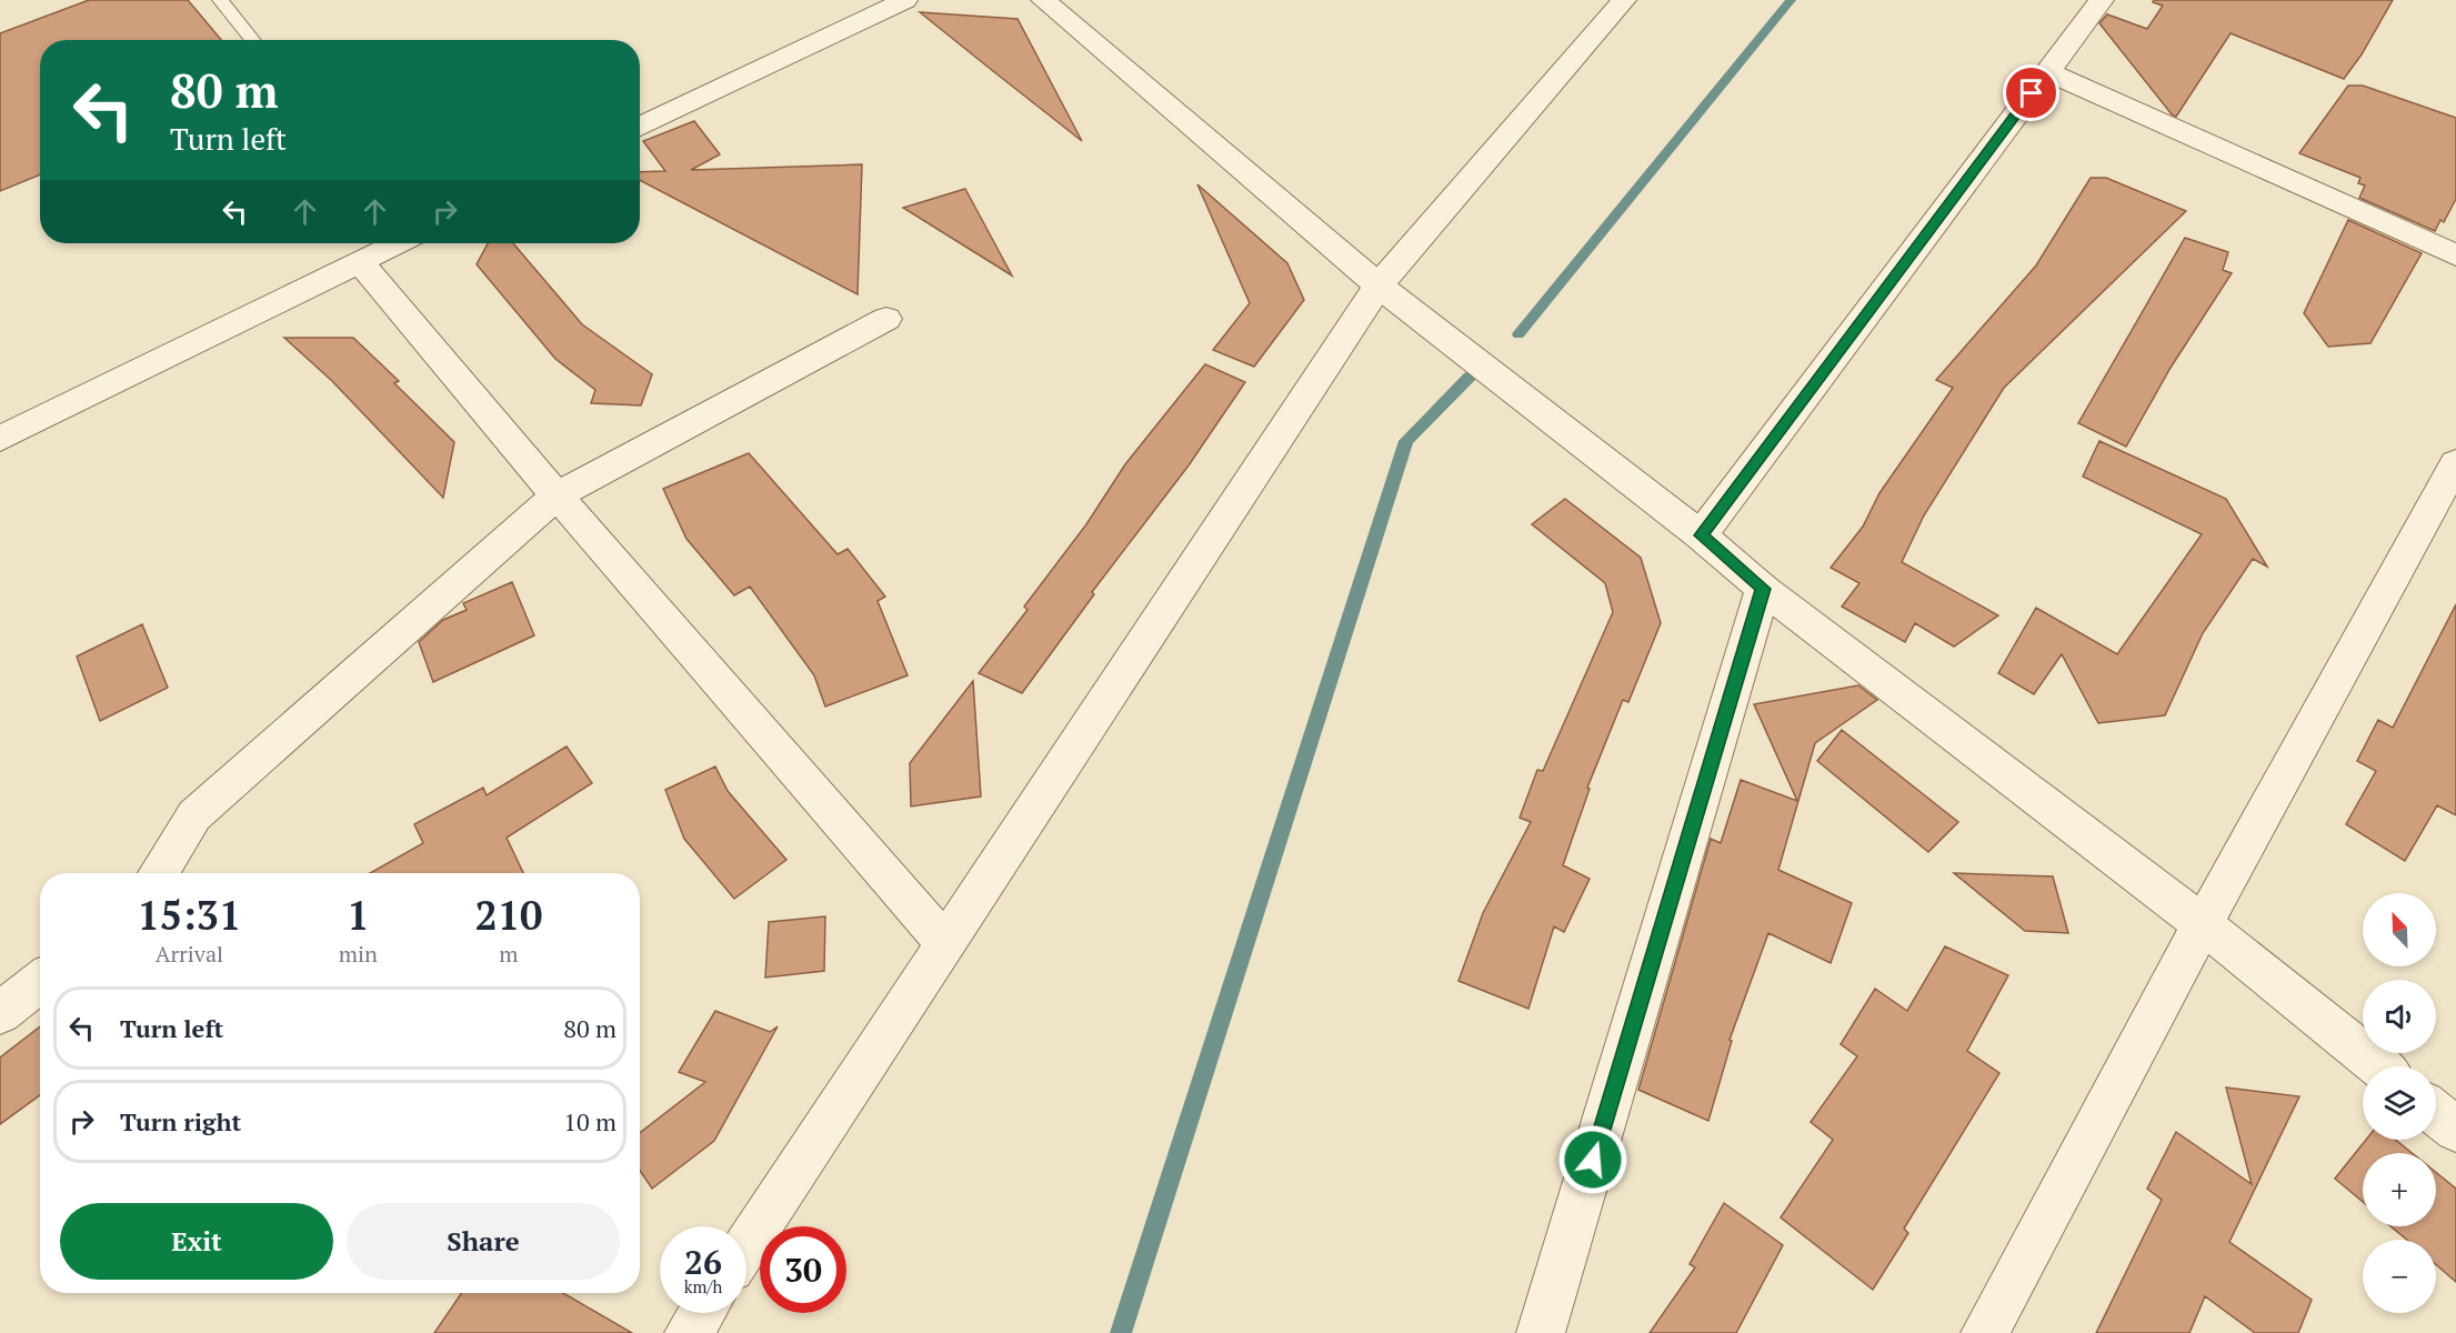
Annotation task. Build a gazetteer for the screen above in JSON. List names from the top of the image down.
{
  "north": "top left",
  "page": {
    "turn": ["80 m", "Turn left"],
    "eta": [
      "15:31",
      "Arrival",
      "1",
      "min",
      "210",
      "m"
    ],
    "map_buttons": ["+", "−"],
    "list": [
      {
        "name": "Turn left",
        "value": "80 m"
      },
      {
        "name": "Turn right",
        "value": "10 m"
      }
    ],
    "buttons": ["Exit", "Share"],
    "speed": "26 km/h",
    "limit": "30"
  }
}
